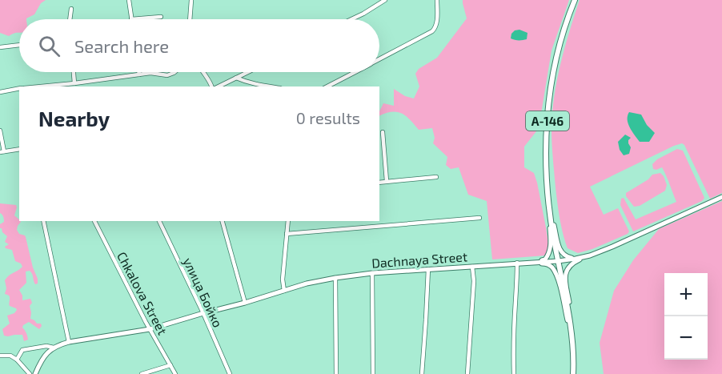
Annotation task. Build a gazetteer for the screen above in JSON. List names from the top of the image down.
{
  "streets": {
    "highway": ["А-146"],
    "main road": ["Dachnaya Street"],
    "street": ["улица Бойко", "Chkalova Street"]
  },
  "crossings": [
    ["А-146", "Dachnaya Street"],
    ["Dachnaya Street", "улица Бойко"],
    ["Dachnaya Street", "Chkalova Street"]
  ],
  "page": {
    "search": "Search here",
    "heading": ["Nearby", "0 results"],
    "map_buttons": ["+", "−"]
  }
}
